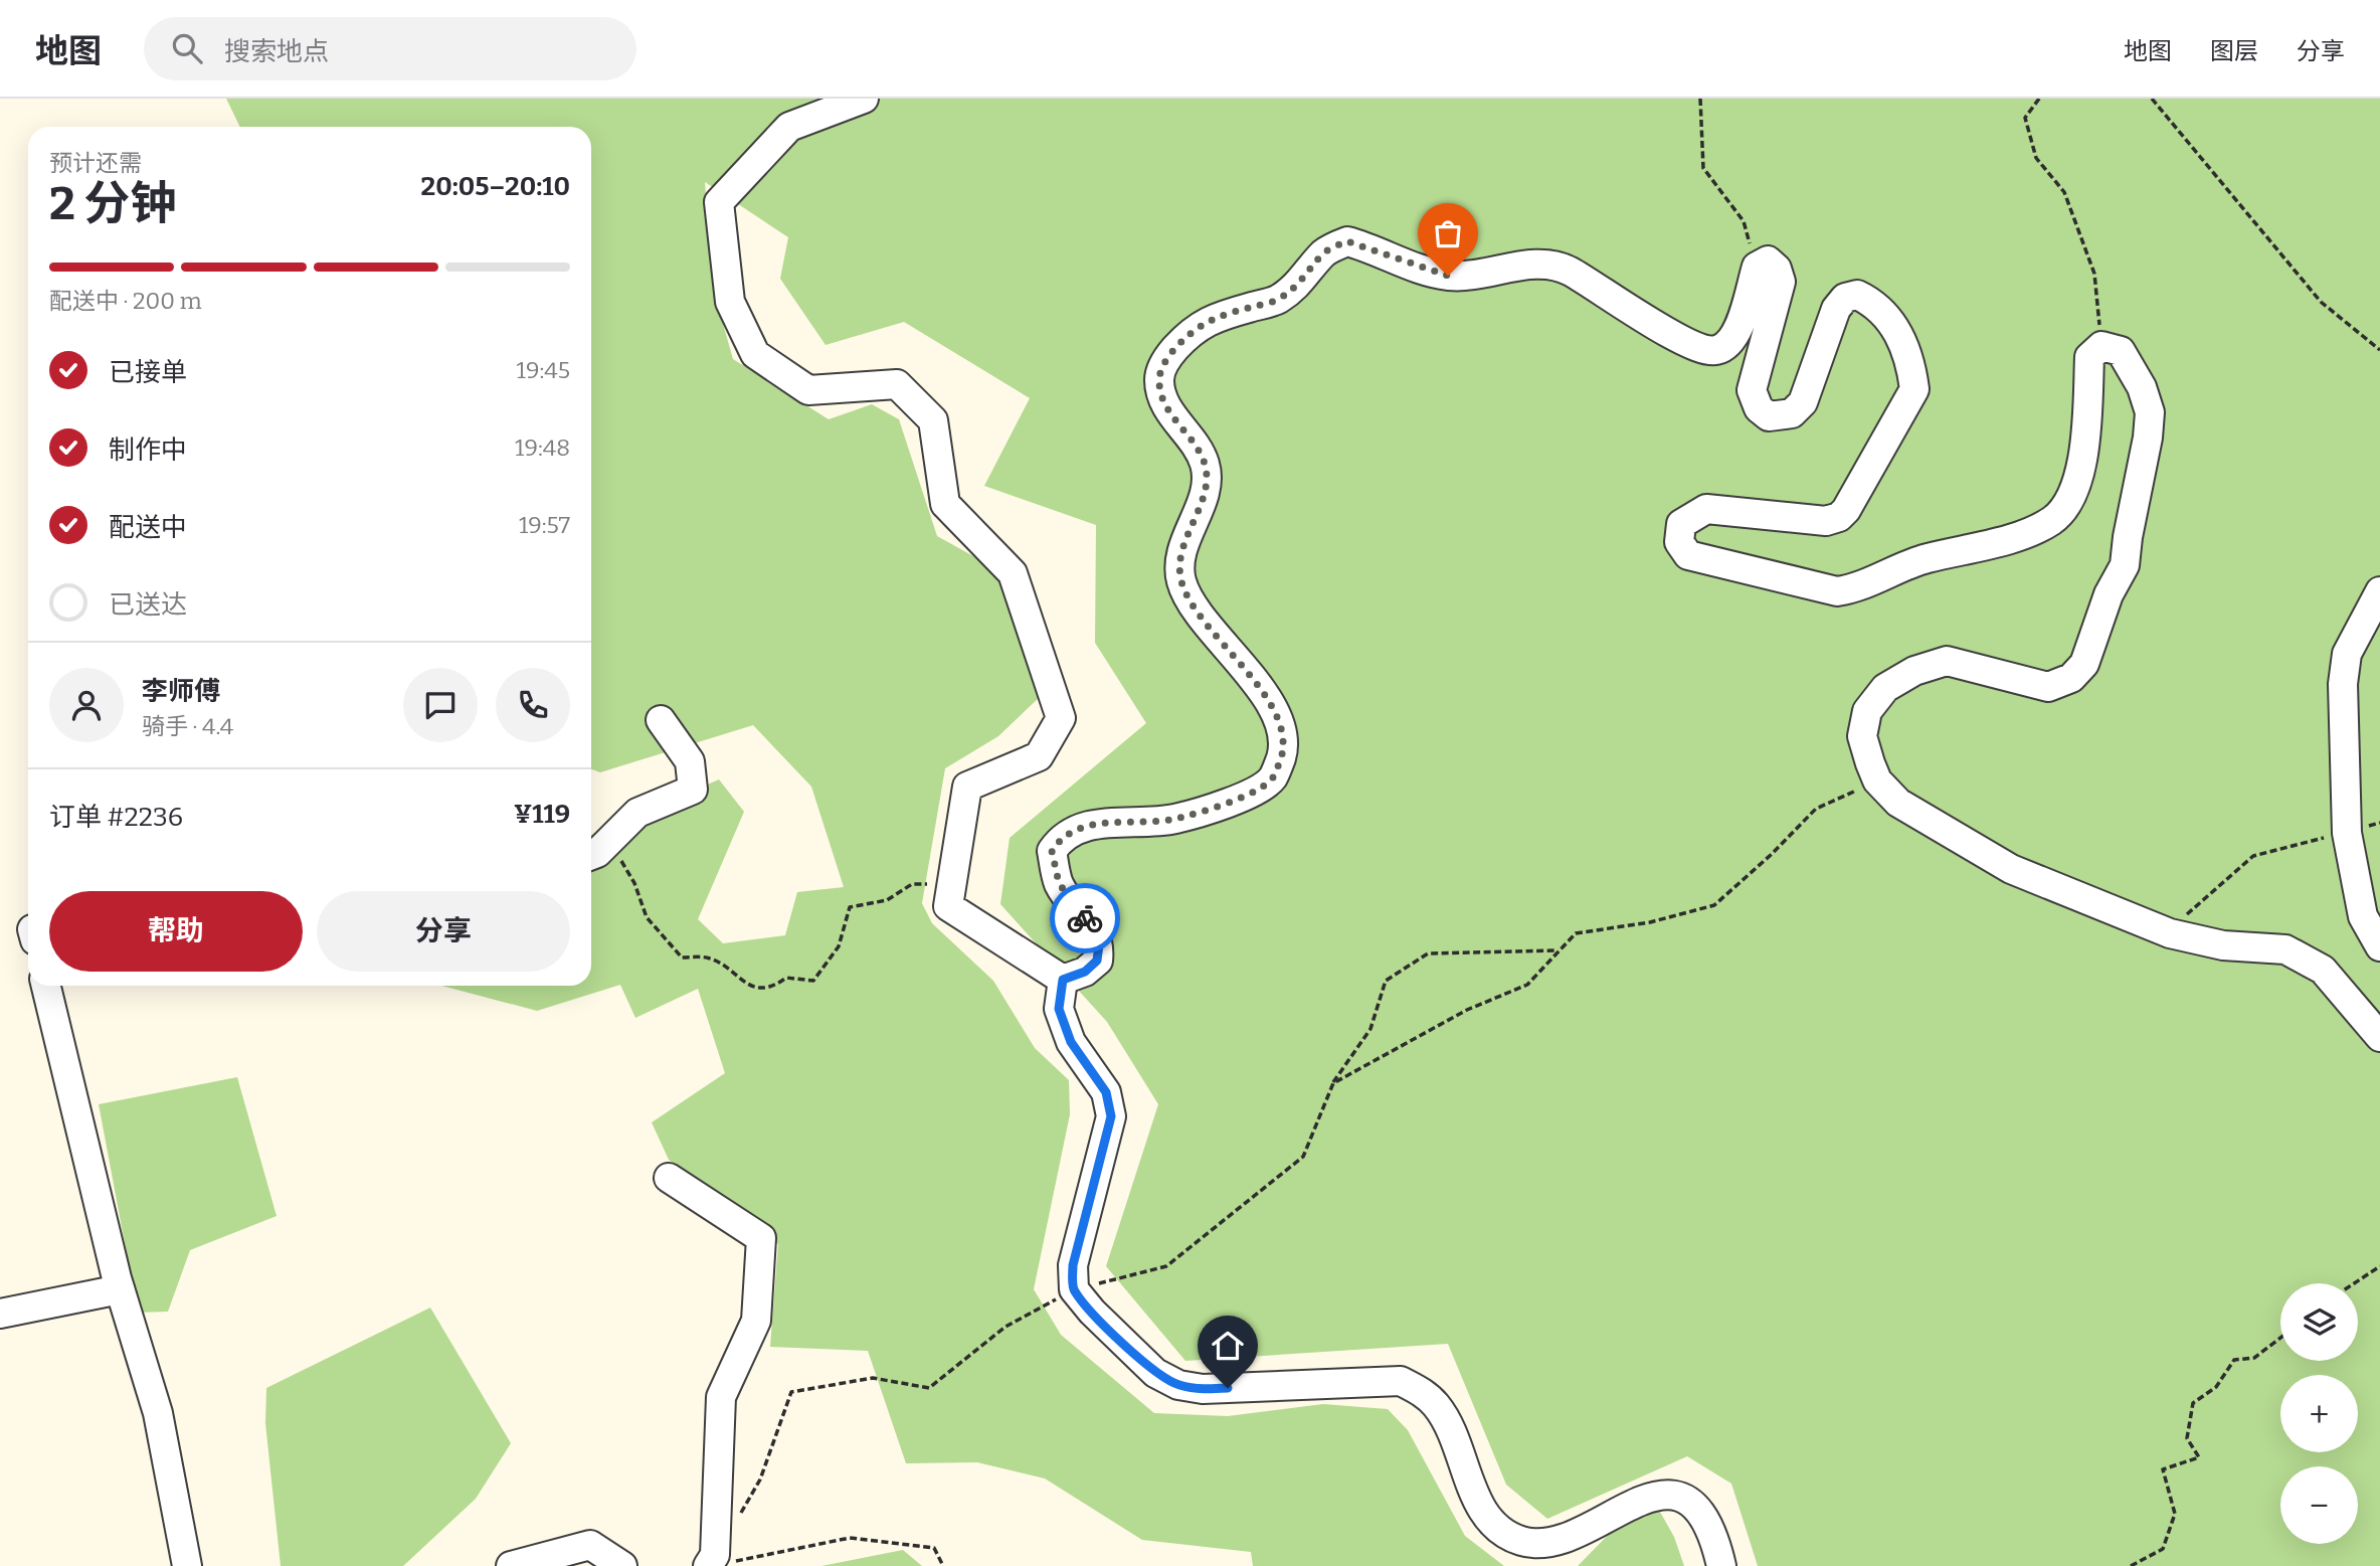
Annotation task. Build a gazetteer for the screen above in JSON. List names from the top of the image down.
{
  "page": {
    "header": "地图",
    "search": "搜索地点",
    "nav": ["地图", "图层", "分享"],
    "heading": ["2 分钟", "预计还需", "20:05–20:10"],
    "panel": [
      "李师傅",
      "骑手 · 4.4",
      "订单 #2236",
      "¥119"
    ],
    "bar": "配送中 · 200 m",
    "list": [
      ["已接单", "19:45"],
      ["制作中", "19:48"],
      ["配送中", "19:57"],
      "已送达"
    ],
    "buttons": ["帮助", "分享"],
    "map_buttons": ["+", "−"]
  }
}
